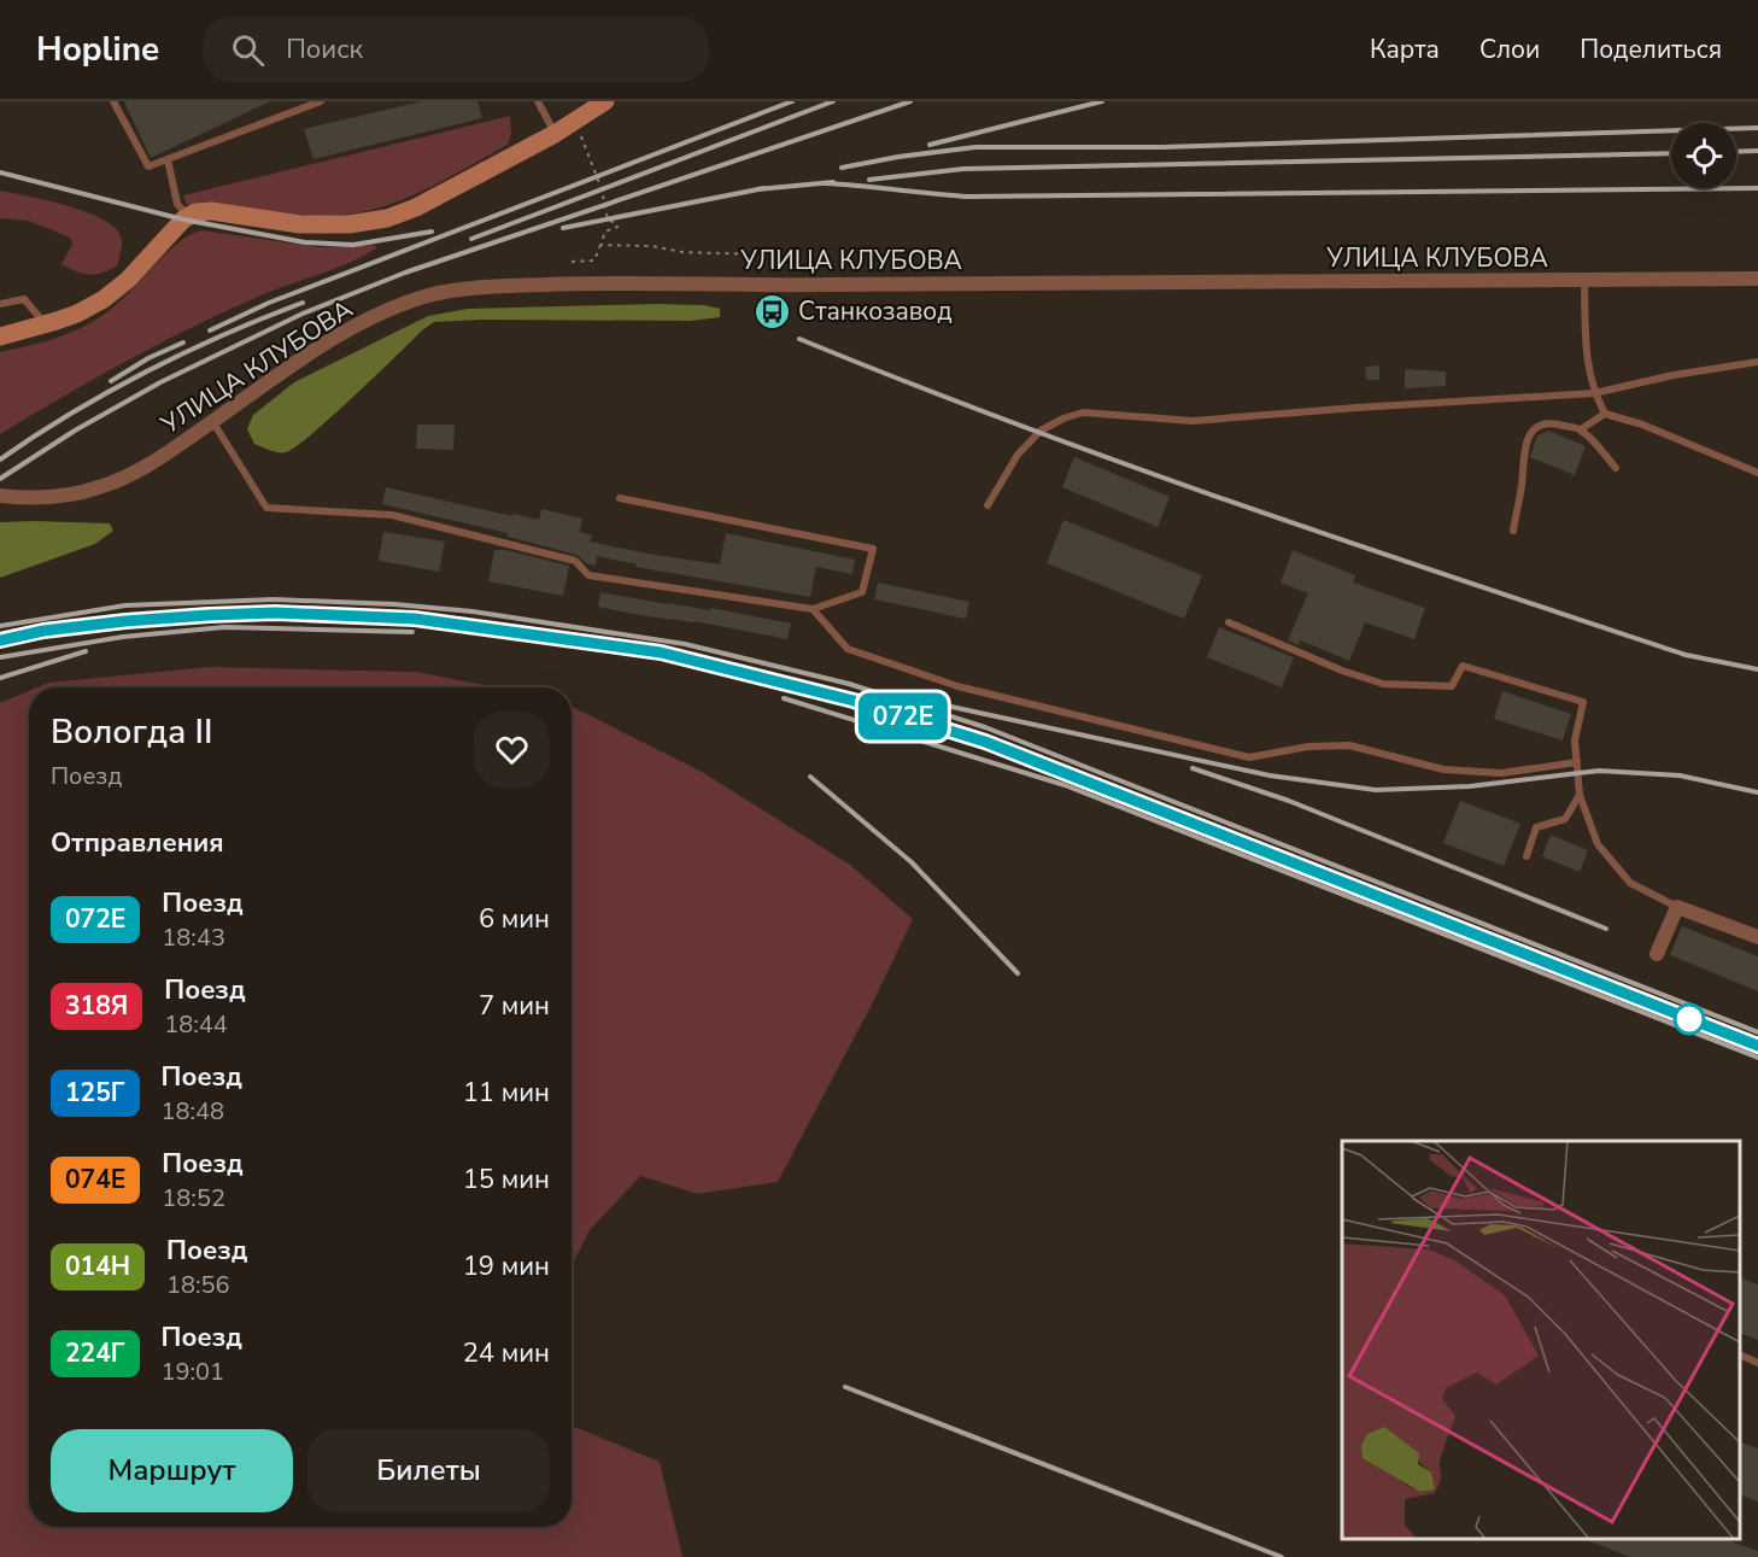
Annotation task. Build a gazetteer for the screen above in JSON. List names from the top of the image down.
{
  "streets": {
    "street": ["УЛИЦА КЛУБОВА"]
  },
  "places": {
    "bus stop": ["Станкозавод"]
  },
  "page": {
    "header": "Hopline",
    "search": "Поиск",
    "nav": ["Карта", "Слои", "Поделиться"],
    "on_map": "072Е",
    "heading": [
      ["Вологда II", "Поезд"],
      "Отправления"
    ],
    "list": [
      {
        "mark": "072Е",
        "name": "Поезд",
        "note": "18:43",
        "value": "6 мин"
      },
      {
        "mark": "318Я",
        "name": "Поезд",
        "note": "18:44",
        "value": "7 мин"
      },
      {
        "mark": "125Г",
        "name": "Поезд",
        "note": "18:48",
        "value": "11 мин"
      },
      {
        "mark": "074Е",
        "name": "Поезд",
        "note": "18:52",
        "value": "15 мин"
      },
      {
        "mark": "014Н",
        "name": "Поезд",
        "note": "18:56",
        "value": "19 мин"
      },
      {
        "mark": "224Г",
        "name": "Поезд",
        "note": "19:01",
        "value": "24 мин"
      }
    ],
    "buttons": ["Маршрут", "Билеты"]
  }
}
